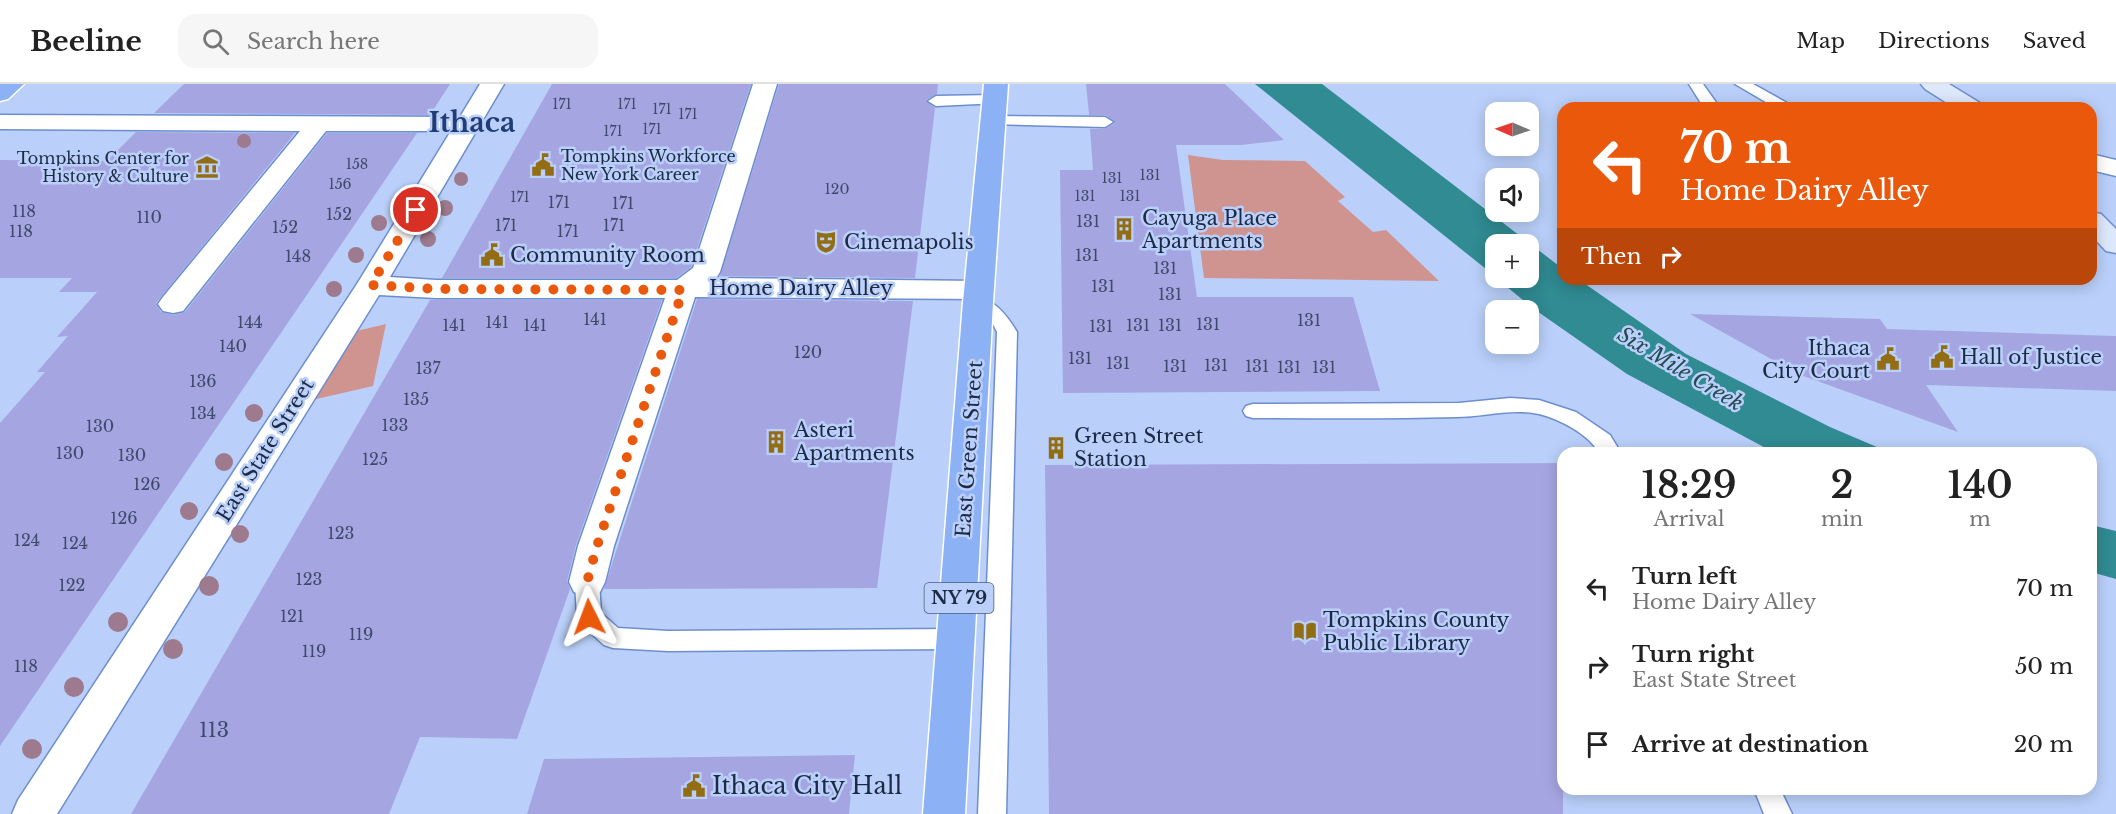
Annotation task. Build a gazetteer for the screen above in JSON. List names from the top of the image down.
{
  "streets": {
    "highway": ["East Green Street", "NY 79"],
    "street": ["Home Dairy Alley", "East State Street"]
  },
  "crossings": [
    ["Home Dairy Alley", "East Green Street"],
    ["Home Dairy Alley", "East State Street"]
  ],
  "districts": ["Ithaca"],
  "water": ["Six Mile Creek"],
  "places": {
    "public building": [
      "Tompkins Workforce New York Career",
      "Community Room",
      "Hall of Justice",
      "Ithaca City Court",
      "Ithaca City Hall"
    ],
    "museum": ["Tompkins Center for History & Culture"],
    "building": ["Cayuga Place Apartments", "Asteri Apartments", "Green Street Station"],
    "theatre": ["Cinemapolis"],
    "library": ["Tompkins County Public Library"]
  },
  "house_numbers": [
    "171",
    "171",
    "171",
    "171",
    "171",
    "171",
    "158",
    "131",
    "131",
    "156",
    "120",
    "131",
    "131",
    "171",
    "171",
    "171",
    "118",
    "152",
    "110",
    "131",
    "171",
    "171",
    "152",
    "118",
    "171",
    "131",
    "148",
    "131",
    "131",
    "131",
    "141",
    "131",
    "144",
    "141",
    "131",
    "141",
    "141",
    "131",
    "131",
    "131",
    "140",
    "120",
    "131",
    "131",
    "131",
    "131",
    "131",
    "131",
    "131",
    "137",
    "136",
    "135",
    "134",
    "133",
    "130",
    "130",
    "130",
    "125",
    "126",
    "126",
    "123",
    "124",
    "124",
    "123",
    "122",
    "121",
    "119",
    "119",
    "118",
    "113"
  ],
  "north": "left",
  "page": {
    "header": "Beeline",
    "search": "Search here",
    "nav": ["Map", "Directions", "Saved"],
    "map_buttons": ["+", "−"],
    "turn": ["70 m", "Home Dairy Alley"],
    "then": "Then",
    "eta": [
      "18:29",
      "Arrival",
      "2",
      "min",
      "140",
      "m"
    ],
    "list": [
      {
        "name": "Turn left",
        "note": "Home Dairy Alley",
        "value": "70 m"
      },
      {
        "name": "Turn right",
        "note": "East State Street",
        "value": "50 m"
      },
      {
        "name": "Arrive at destination",
        "value": "20 m"
      }
    ]
  }
}
